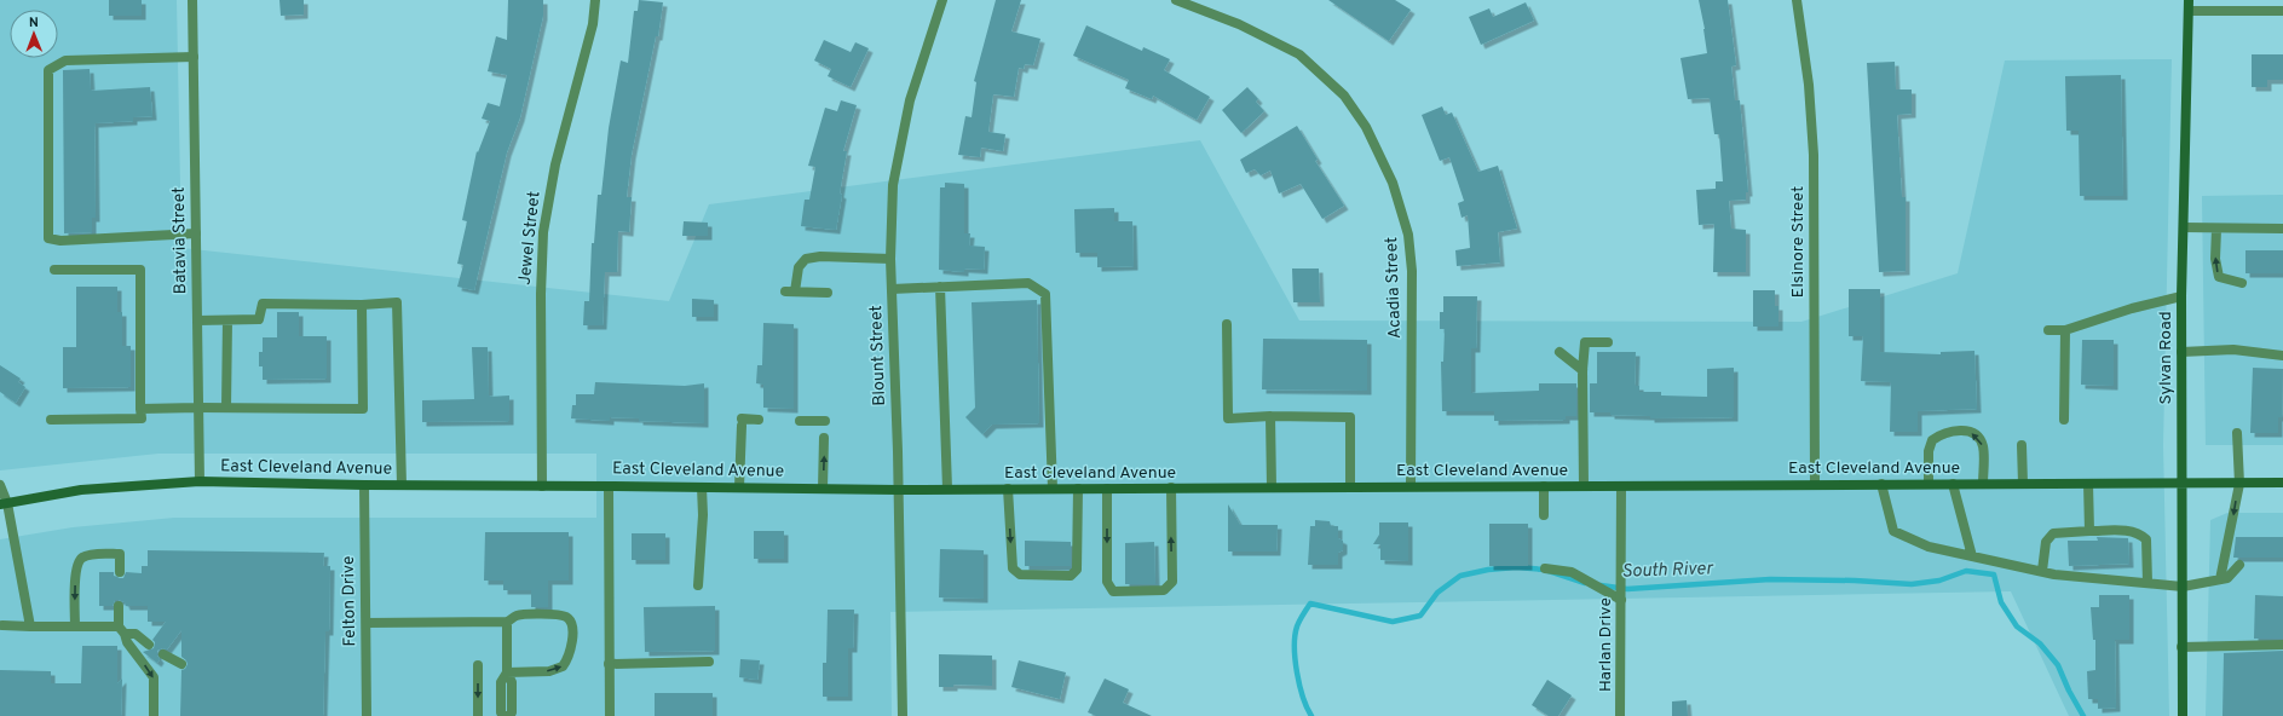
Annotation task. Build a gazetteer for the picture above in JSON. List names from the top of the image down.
{
  "streets": {
    "main road": ["Sylvan Road", "East Cleveland Avenue"],
    "street": [
      "Jewel Street",
      "Batavia Street",
      "Elsinore Street",
      "Acadia Street",
      "Blount Street",
      "Felton Drive",
      "Harlan Drive"
    ]
  },
  "crossings": [
    ["Jewel Street", "East Cleveland Avenue"],
    ["Batavia Street", "East Cleveland Avenue"],
    ["Elsinore Street", "East Cleveland Avenue"],
    ["Acadia Street", "East Cleveland Avenue"],
    ["Blount Street", "East Cleveland Avenue"],
    ["Sylvan Road", "East Cleveland Avenue"],
    ["East Cleveland Avenue", "Felton Drive"],
    ["East Cleveland Avenue", "Harlan Drive"]
  ],
  "water": ["South River"],
  "north": "top"
}
